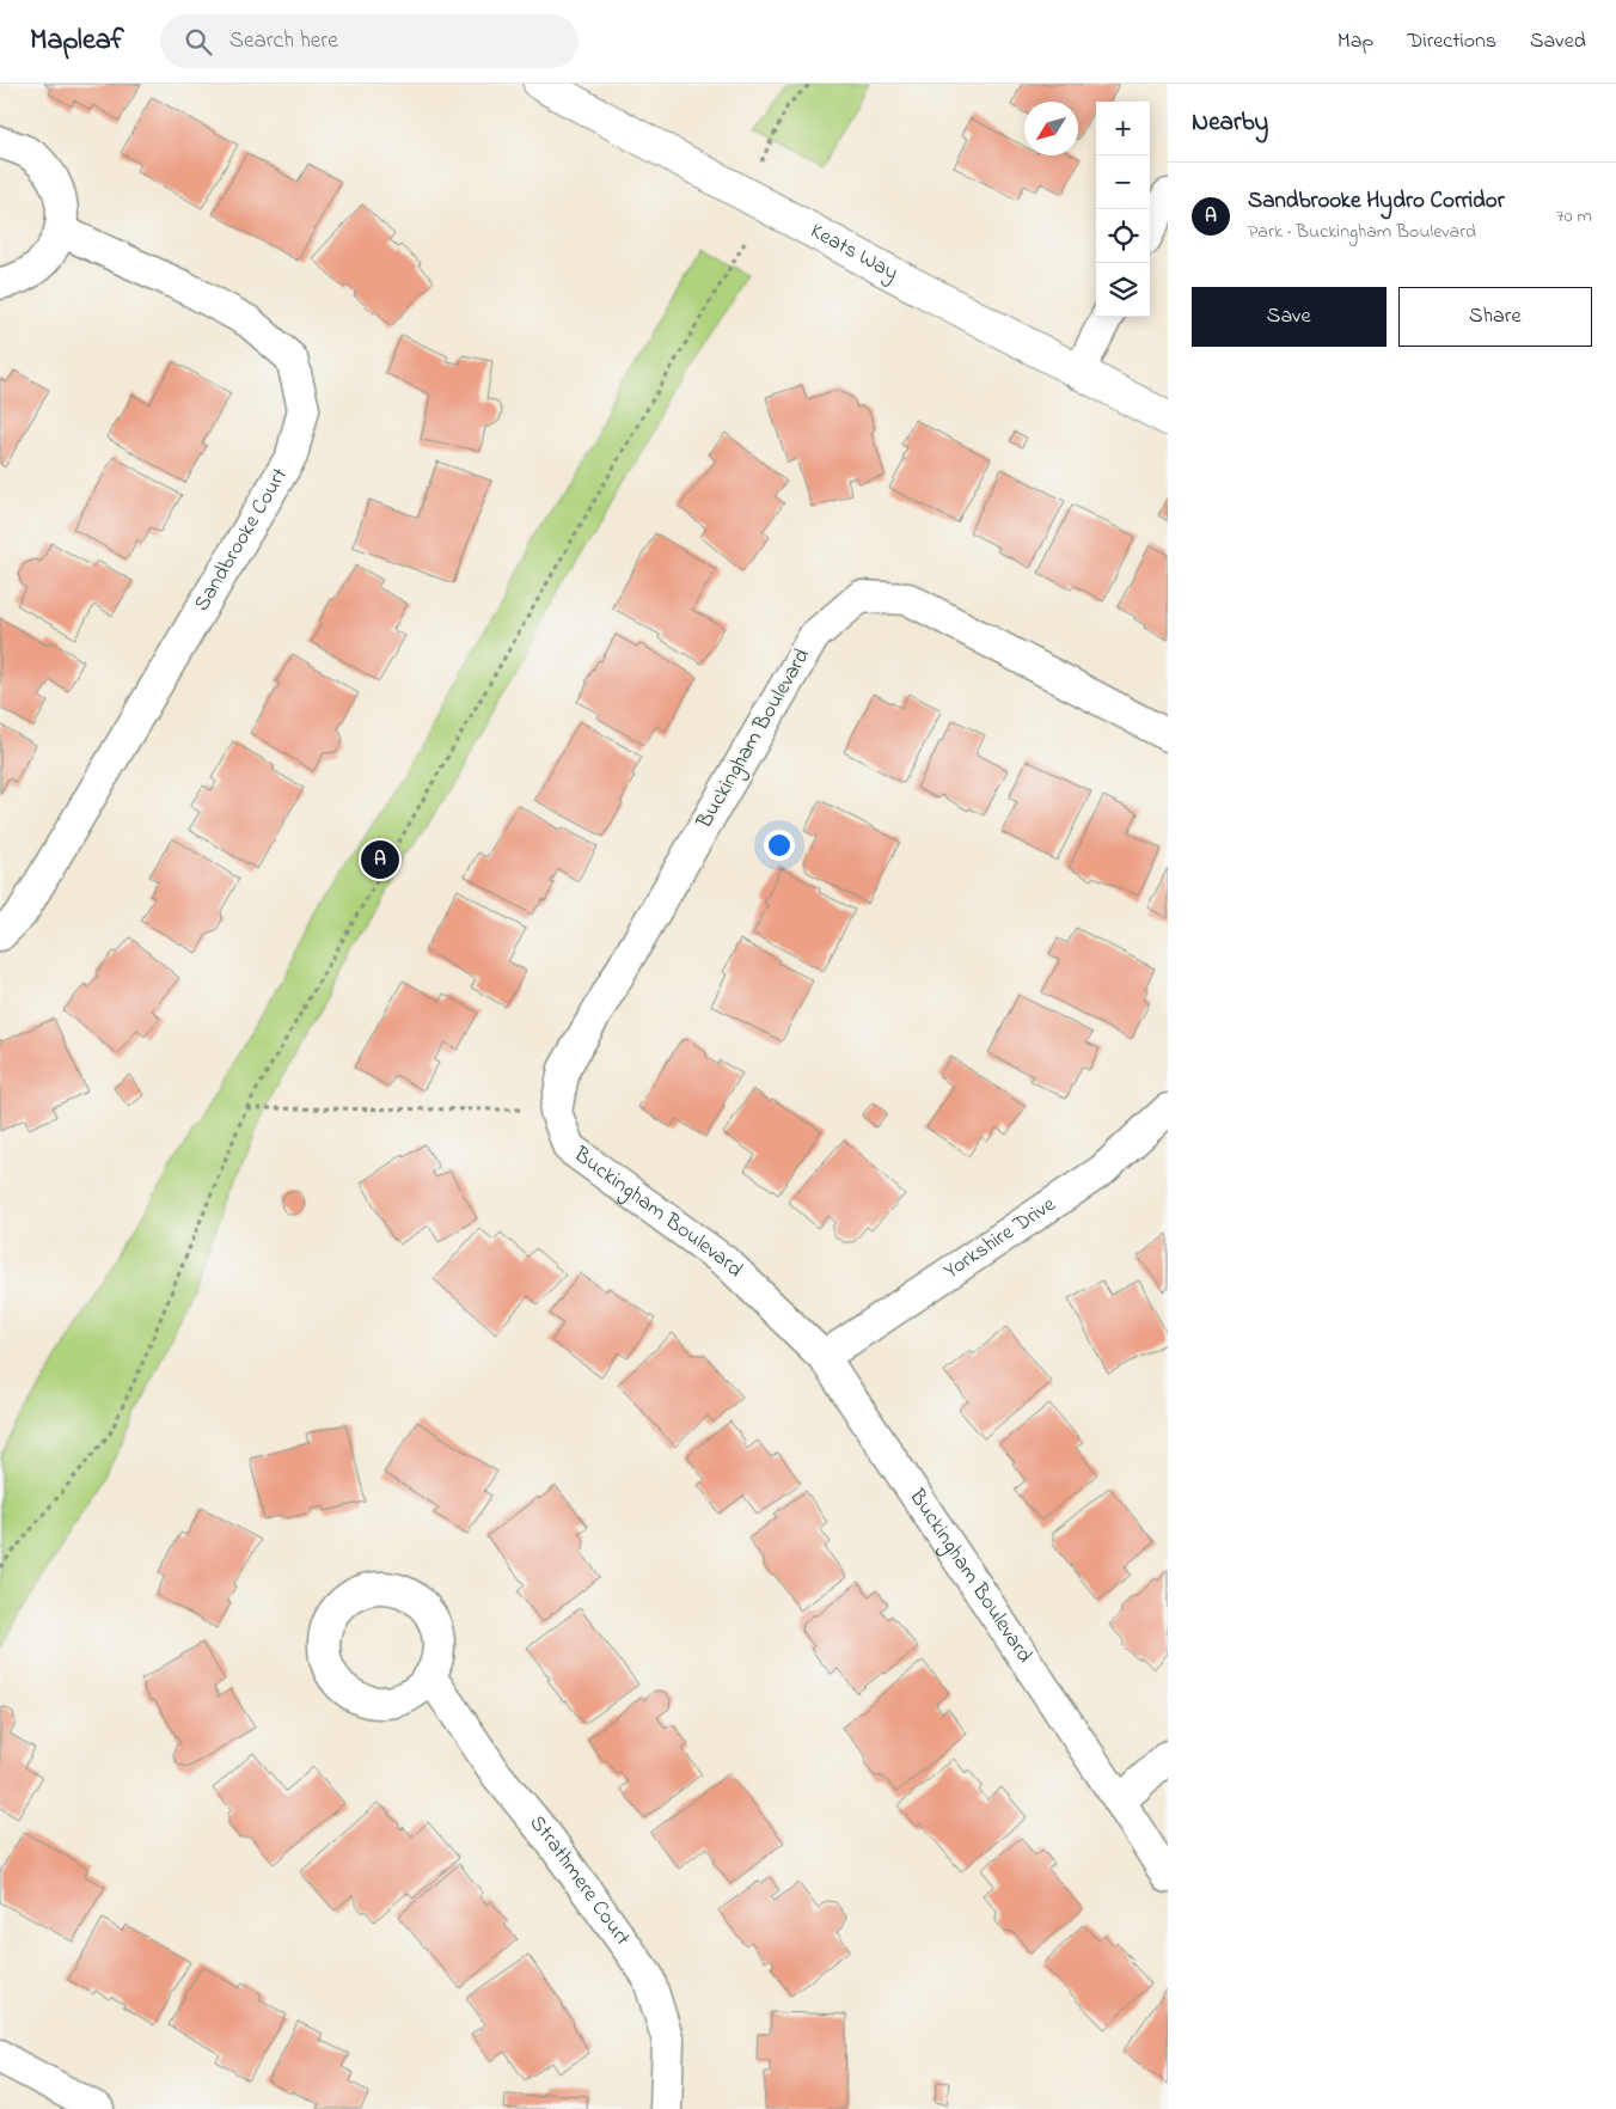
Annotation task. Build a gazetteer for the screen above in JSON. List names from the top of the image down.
{
  "streets": {
    "street": [
      "Keats Way",
      "Sandbrooke Court",
      "Buckingham Boulevard",
      "Yorkshire Drive",
      "Strathmere Court"
    ]
  },
  "crossings": [
    ["Buckingham Boulevard", "Yorkshire Drive"]
  ],
  "north": "bottom left",
  "page": {
    "header": "Mapleaf",
    "search": "Search here",
    "nav": ["Map", "Directions", "Saved"],
    "heading": "Nearby",
    "map_buttons": ["+", "−"],
    "list": [
      {
        "mark": "A",
        "name": "Sandbrooke Hydro Corridor",
        "note": "Park · Buckingham Boulevard",
        "value": "70 m"
      }
    ],
    "buttons": ["Save", "Share"],
    "pins": "A"
  }
}
